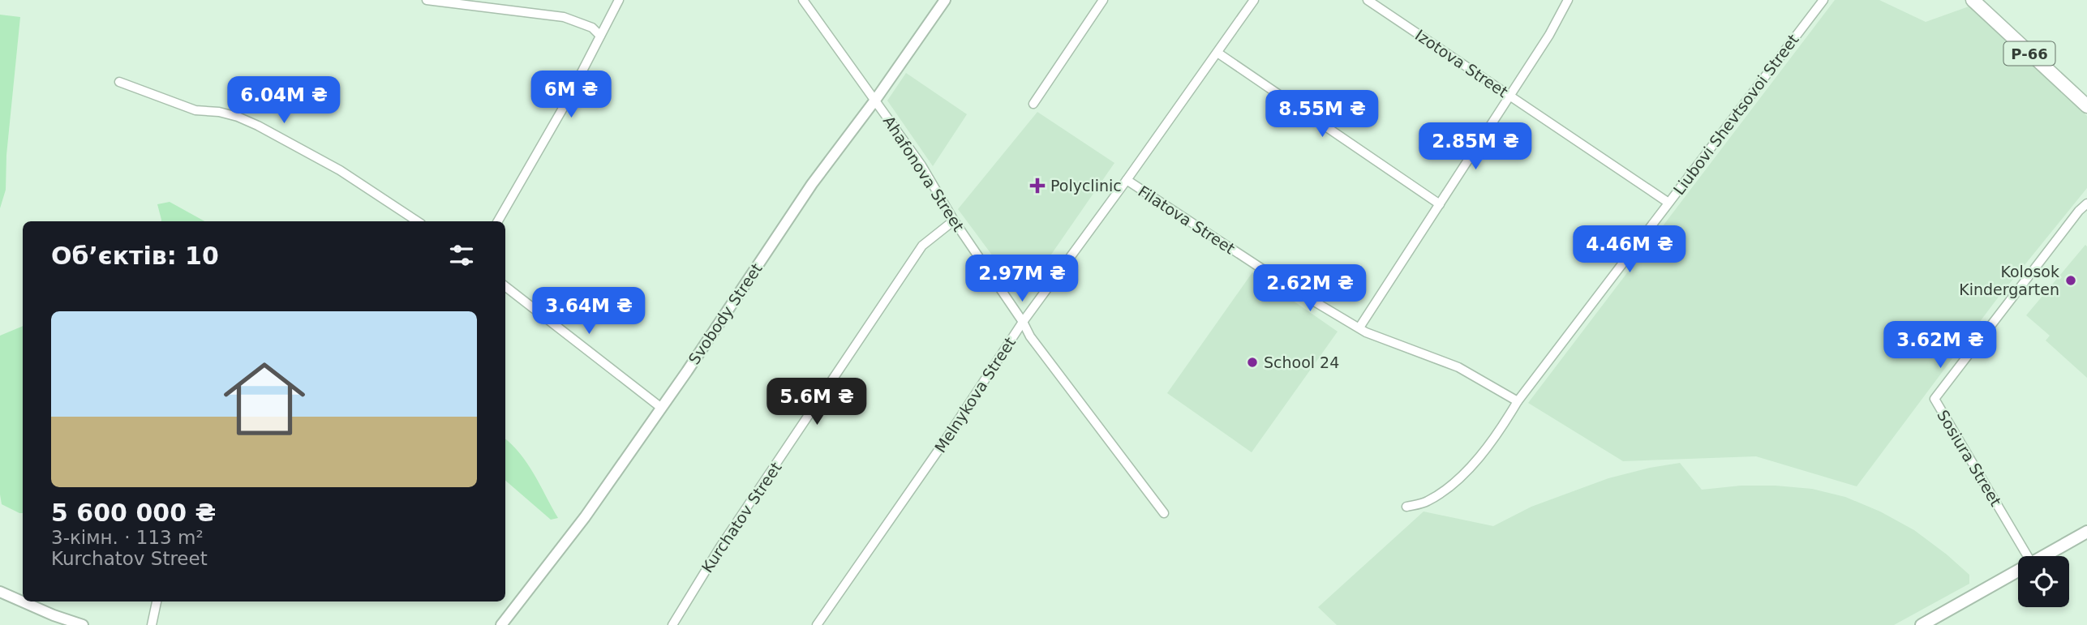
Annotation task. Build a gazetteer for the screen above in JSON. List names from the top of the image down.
{
  "streets": {
    "main road": ["Р-66"],
    "street": [
      "Izotova Street",
      "Liubovi Shevtsovoi Street",
      "Ahafonova Street",
      "Filatova Street",
      "Svobody Street",
      "Melnykova Street",
      "Sosiura Street",
      "Kurchatov Street"
    ]
  },
  "crossings": [
    ["Izotova Street", "Liubovi Shevtsovoi Street"],
    ["Liubovi Shevtsovoi Street", "Filatova Street"],
    ["Ahafonova Street", "Svobody Street"],
    ["Ahafonova Street", "Melnykova Street"],
    ["Ahafonova Street", "Kurchatov Street"],
    ["Filatova Street", "Melnykova Street"]
  ],
  "places": {
    "health": ["Polyclinic"],
    "other": ["Kolosok Kindergarten", "School 24"]
  },
  "page": {
    "price": [
      "6M ₴",
      "6.04M ₴",
      "8.55M ₴",
      "2.85M ₴",
      "4.46M ₴",
      "2.97M ₴",
      "2.62M ₴",
      "3.64M ₴",
      "3.62M ₴",
      "5.6M ₴"
    ],
    "heading": "Об’єктів: 10",
    "list": [
      {
        "name": "5 600 000 ₴",
        "note": "3-кімн. · 113 m² · Kurchatov Street"
      }
    ]
  }
}
